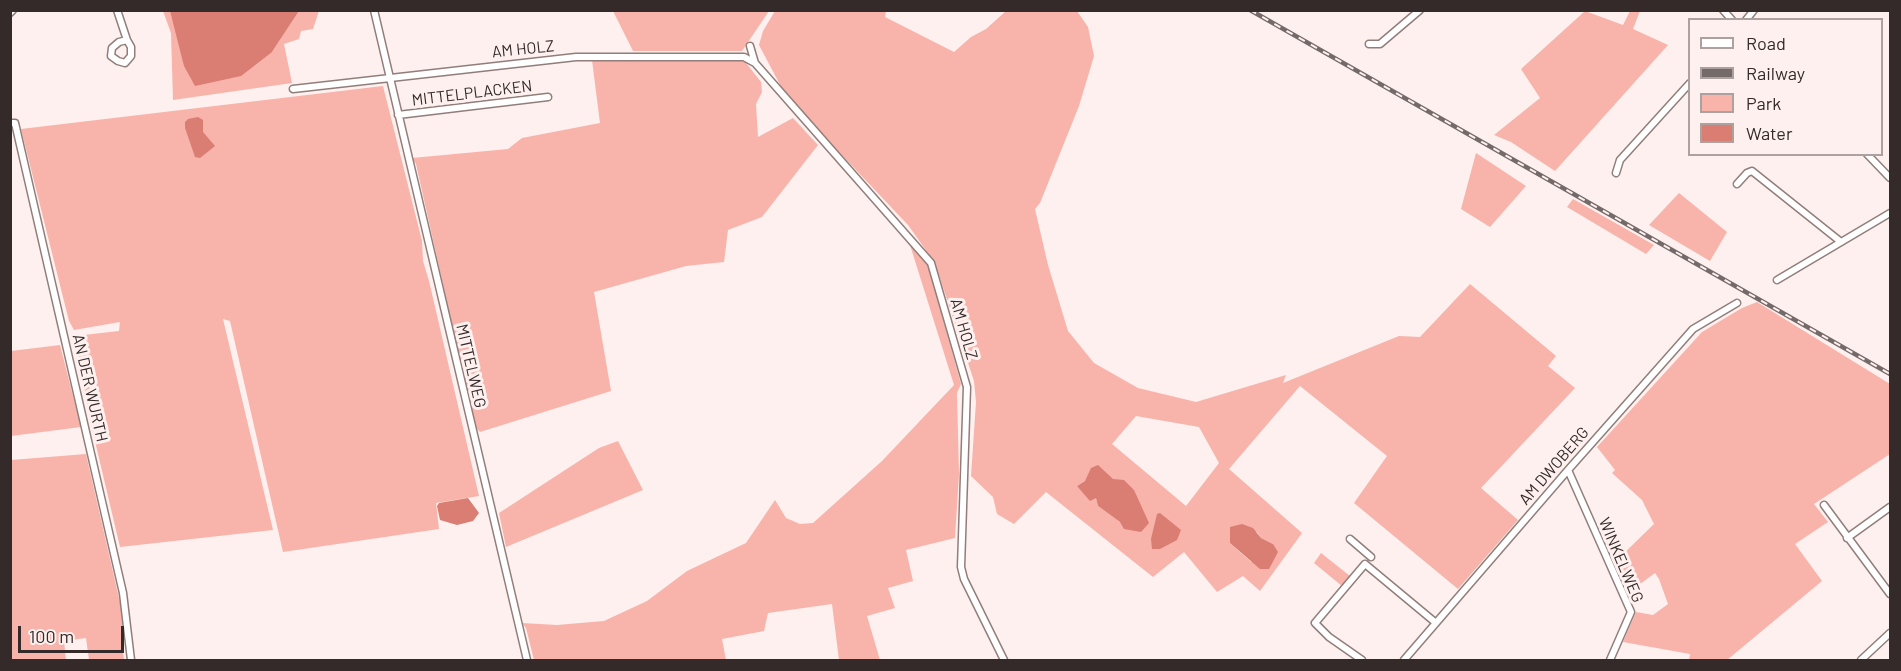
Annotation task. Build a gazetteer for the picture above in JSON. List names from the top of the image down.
{
  "streets": {
    "street": [
      "AM HOLZ",
      "MITTELPLACKEN",
      "MITTELWEG",
      "AN DER WURTH",
      "AM DWOBERG",
      "WINKELWEG"
    ]
  },
  "crossings": [
    ["AM HOLZ", "MITTELWEG"],
    ["MITTELPLACKEN", "MITTELWEG"],
    ["AM DWOBERG", "WINKELWEG"]
  ],
  "legend": [
    "Road",
    "Railway",
    "Park",
    "Water"
  ],
  "scale_bar": "100 m"
}
